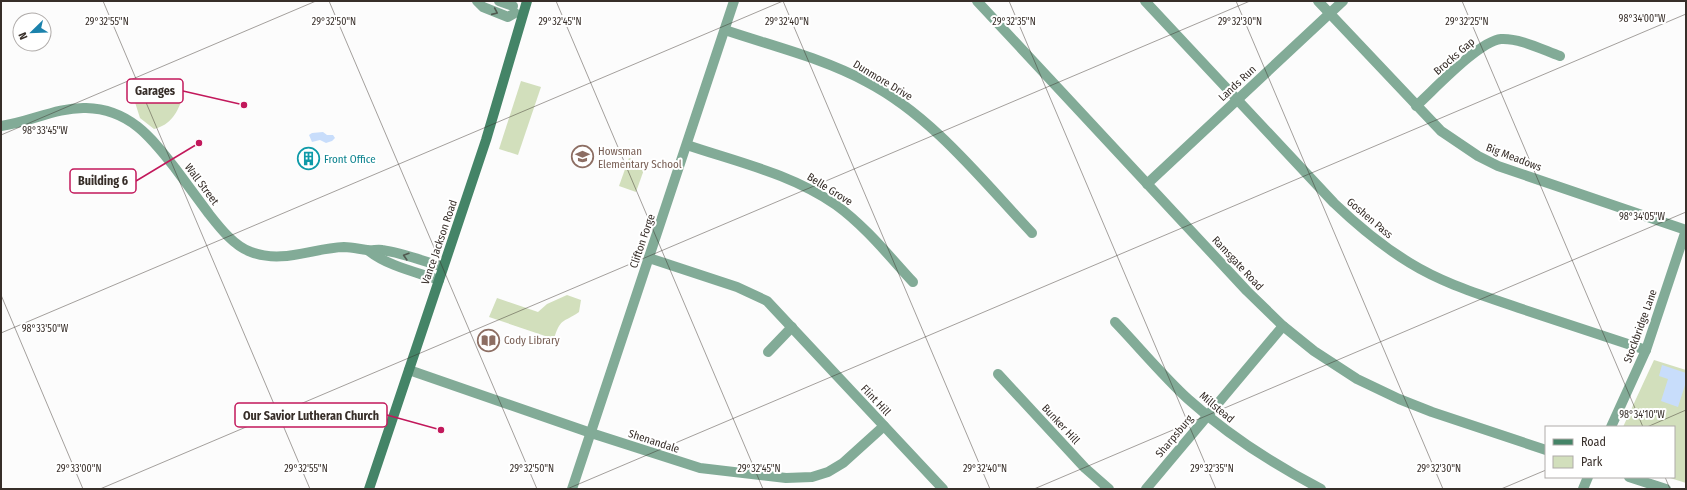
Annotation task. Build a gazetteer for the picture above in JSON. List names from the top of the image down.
{
  "streets": {
    "main road": ["Vance Jackson Road"],
    "street": [
      "Brocks Gap",
      "Dunmore Drive",
      "Lands Run",
      "Big Meadows",
      "Wall Street",
      "Belle Grove",
      "Goshen Pass",
      "Clifton Forge",
      "Ramsgate Road",
      "Stockbridge Lane",
      "Flint Hill",
      "Millstead",
      "Bunker Hill",
      "Sharpsburg",
      "Shenandale"
    ]
  },
  "crossings": [
    ["Brocks Gap", "Big Meadows"],
    ["Dunmore Drive", "Clifton Forge"],
    ["Lands Run", "Big Meadows"],
    ["Lands Run", "Goshen Pass"],
    ["Lands Run", "Ramsgate Road"],
    ["Big Meadows", "Stockbridge Lane"],
    ["Wall Street", "Vance Jackson Road"],
    ["Belle Grove", "Clifton Forge"],
    ["Goshen Pass", "Stockbridge Lane"],
    ["Clifton Forge", "Flint Hill"],
    ["Clifton Forge", "Shenandale"],
    ["Vance Jackson Road", "Shenandale"],
    ["Ramsgate Road", "Sharpsburg"],
    ["Flint Hill", "Shenandale"],
    ["Millstead", "Sharpsburg"]
  ],
  "places": {
    "other": ["Garages", "Building 6", "Our Savior Lutheran Church"],
    "school or university": ["Howsman Elementary School"],
    "building": ["Front Office"],
    "library": ["Cody Library"]
  },
  "legend": ["Road", "Park"],
  "north": "bottom left",
  "coordinates": [
    "98°34'00\"W",
    "29°32'55\"N",
    "29°32'50\"N",
    "29°32'45\"N",
    "29°32'40\"N",
    "29°32'35\"N",
    "29°32'30\"N",
    "29°32'25\"N",
    "98°33'45\"W",
    "98°34'05\"W",
    "98°33'50\"W",
    "98°34'10\"W",
    "29°33'00\"N"
  ]
}
